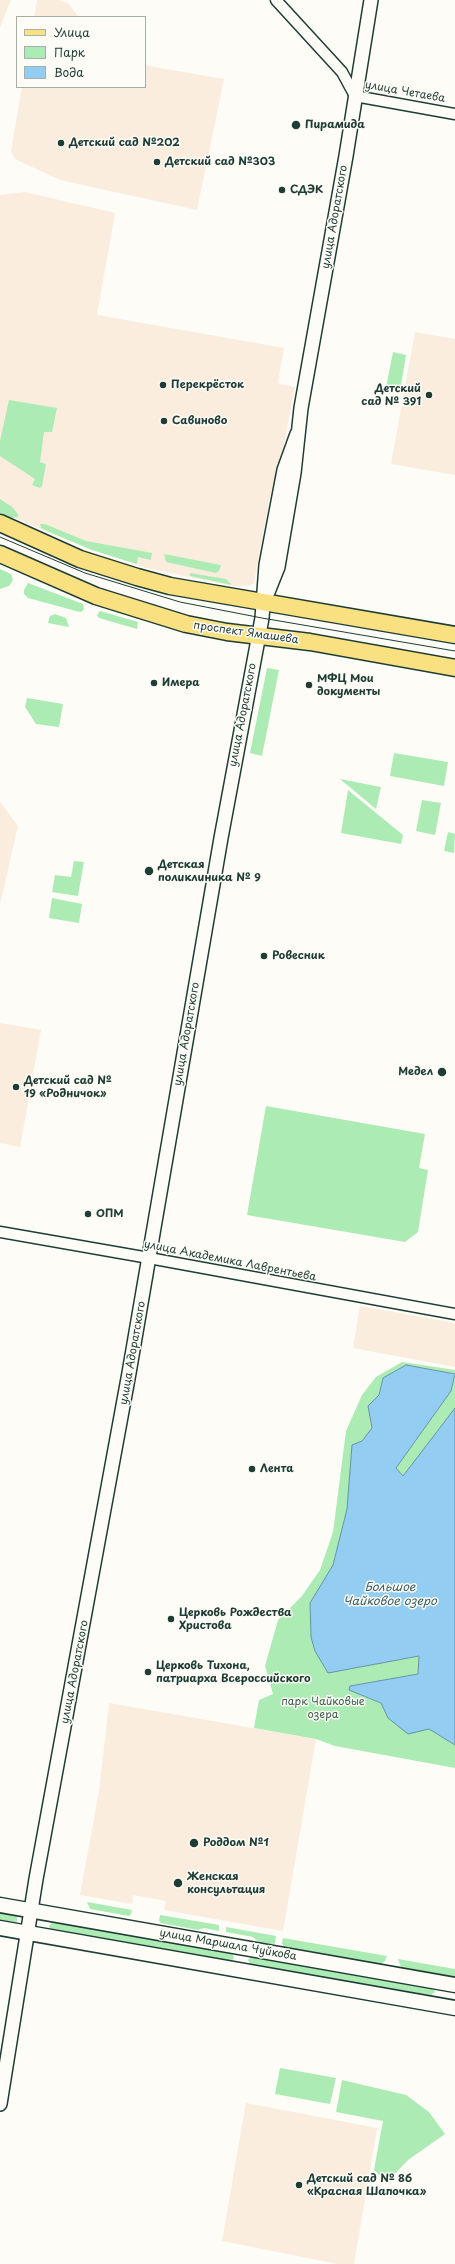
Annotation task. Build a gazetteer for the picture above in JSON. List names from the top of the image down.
{
  "streets": {
    "main road": ["проспект Ямашева", "улица Маршала Чуйкова"],
    "street": ["улица Четаева", "улица Адоратского", "улица Академика Лаврентьева"]
  },
  "crossings": [
    ["улица Четаева", "улица Адоратского"],
    ["улица Адоратского", "проспект Ямашева"],
    ["улица Адоратского", "улица Академика Лаврентьева"],
    ["улица Адоратского", "улица Маршала Чуйкова"]
  ],
  "water": ["Большое Чайковое озеро"],
  "parks": ["парк Чайковые озера"],
  "places": [
    "Пирамида",
    "Детский сад №202",
    "Детский сад №303",
    "СДЭК",
    "Перекрёсток",
    "Детский сад № 391",
    "Савиново",
    "Имера",
    "МФЦ Мои документы",
    "Детская поликлиника № 9",
    "Ровесник",
    "Медел",
    "Детский сад № 19 «Родничок»",
    "ОПМ",
    "Лента",
    "Церковь Рождества Христова",
    "Церковь Тихона, патриарха Всероссийского",
    "Роддом №1",
    "Женская консультация",
    "Детский сад № 86 «Красная Шапочка»"
  ],
  "legend": ["Улица", "Парк", "Вода"]
}
